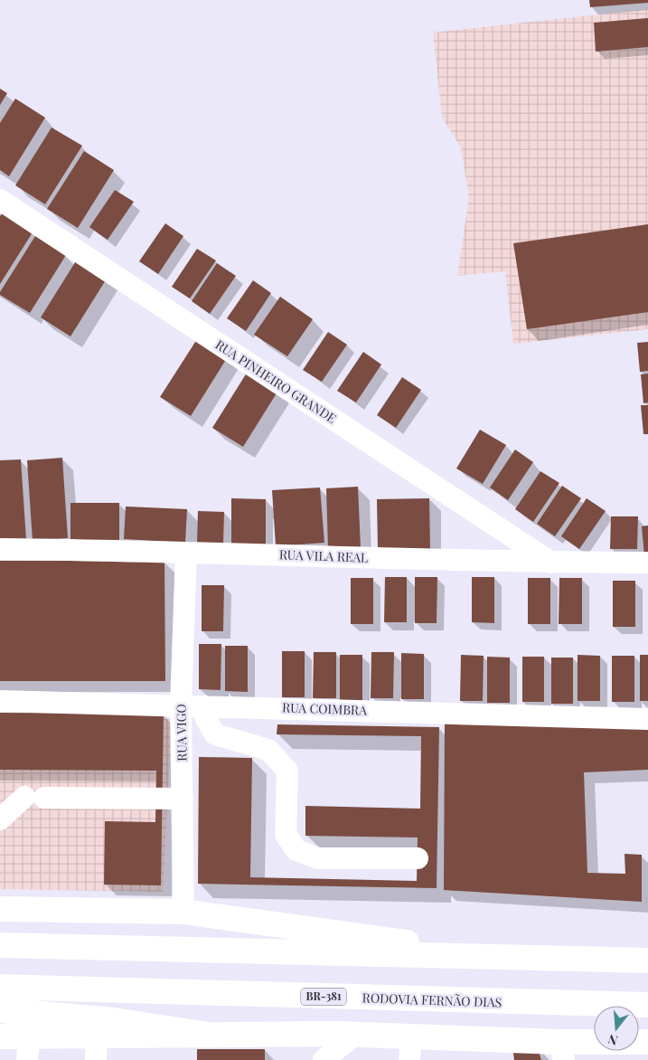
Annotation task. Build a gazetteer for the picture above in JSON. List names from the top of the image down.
{
  "streets": {
    "main road": ["BR-381", "RODOVIA FERNÃO DIAS"],
    "street": [
      "RUA PINHEIRO GRANDE",
      "RUA VILA REAL",
      "RUA COIMBRA",
      "RUA VIGO"
    ]
  },
  "crossings": [
    ["RUA PINHEIRO GRANDE", "RUA VILA REAL"],
    ["RUA VILA REAL", "RUA VIGO"],
    ["RUA COIMBRA", "RUA VIGO"]
  ],
  "north": "bottom"
}
